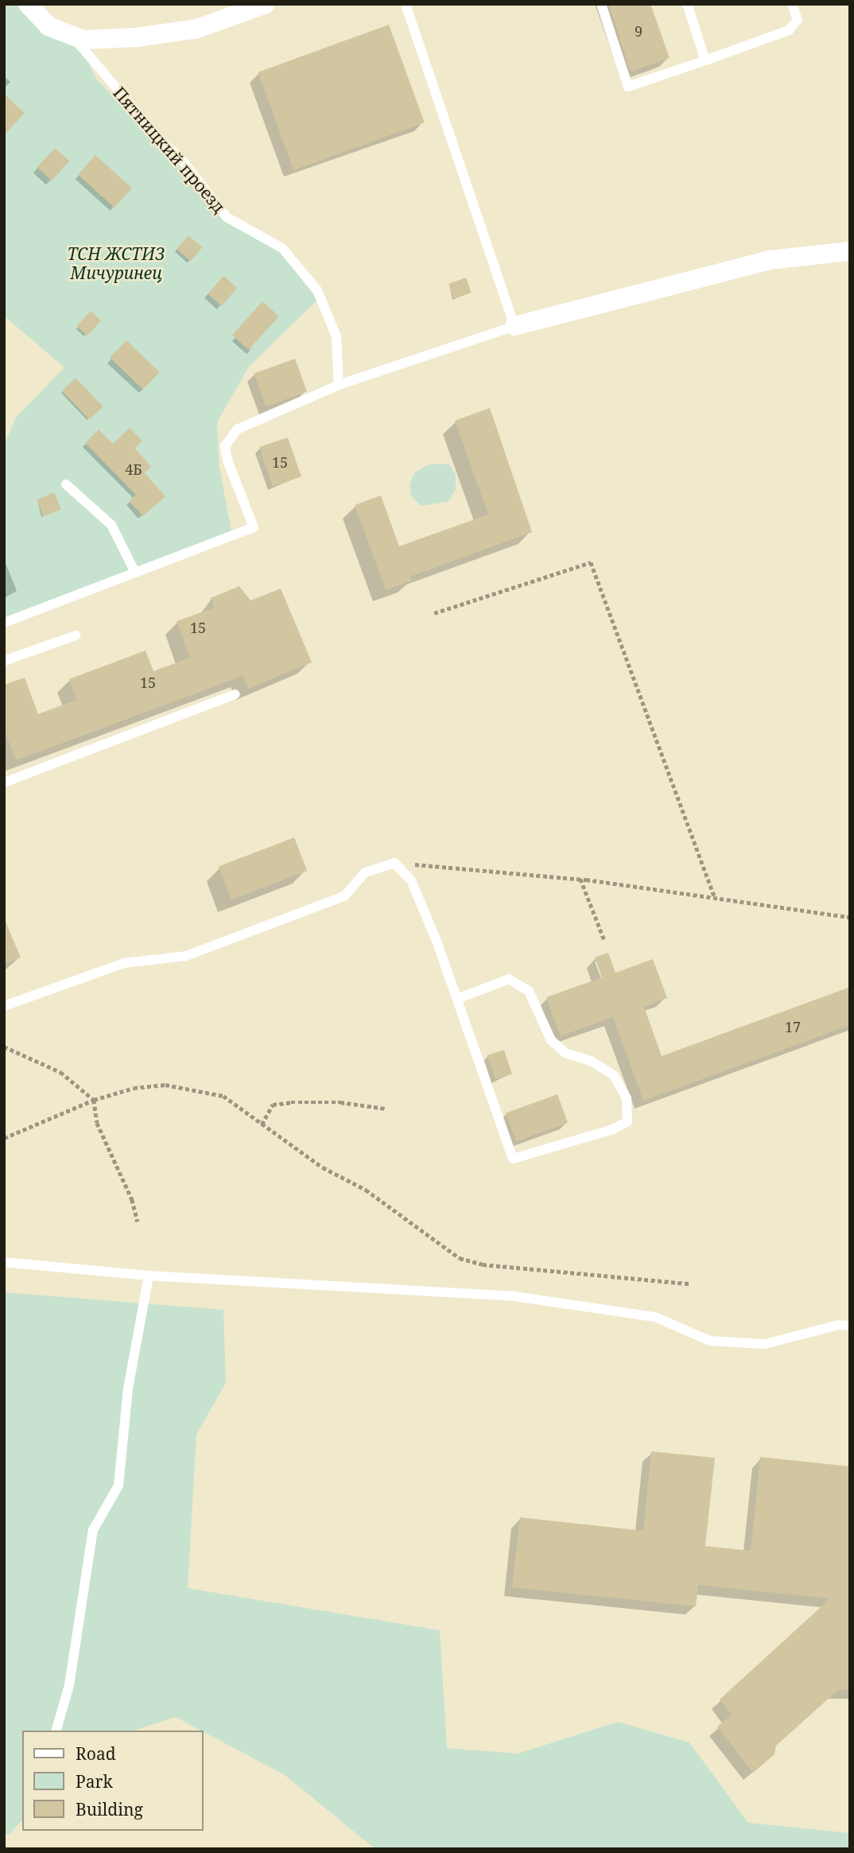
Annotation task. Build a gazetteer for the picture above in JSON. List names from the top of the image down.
{
  "streets": {
    "lane": ["Пятницкий проезд"]
  },
  "parks": ["ТСН ЖСТИЗ Мичуринец"],
  "house_numbers": [
    "9",
    "15",
    "4Б",
    "15",
    "15",
    "17"
  ],
  "legend": ["Road", "Park", "Building"]
}
